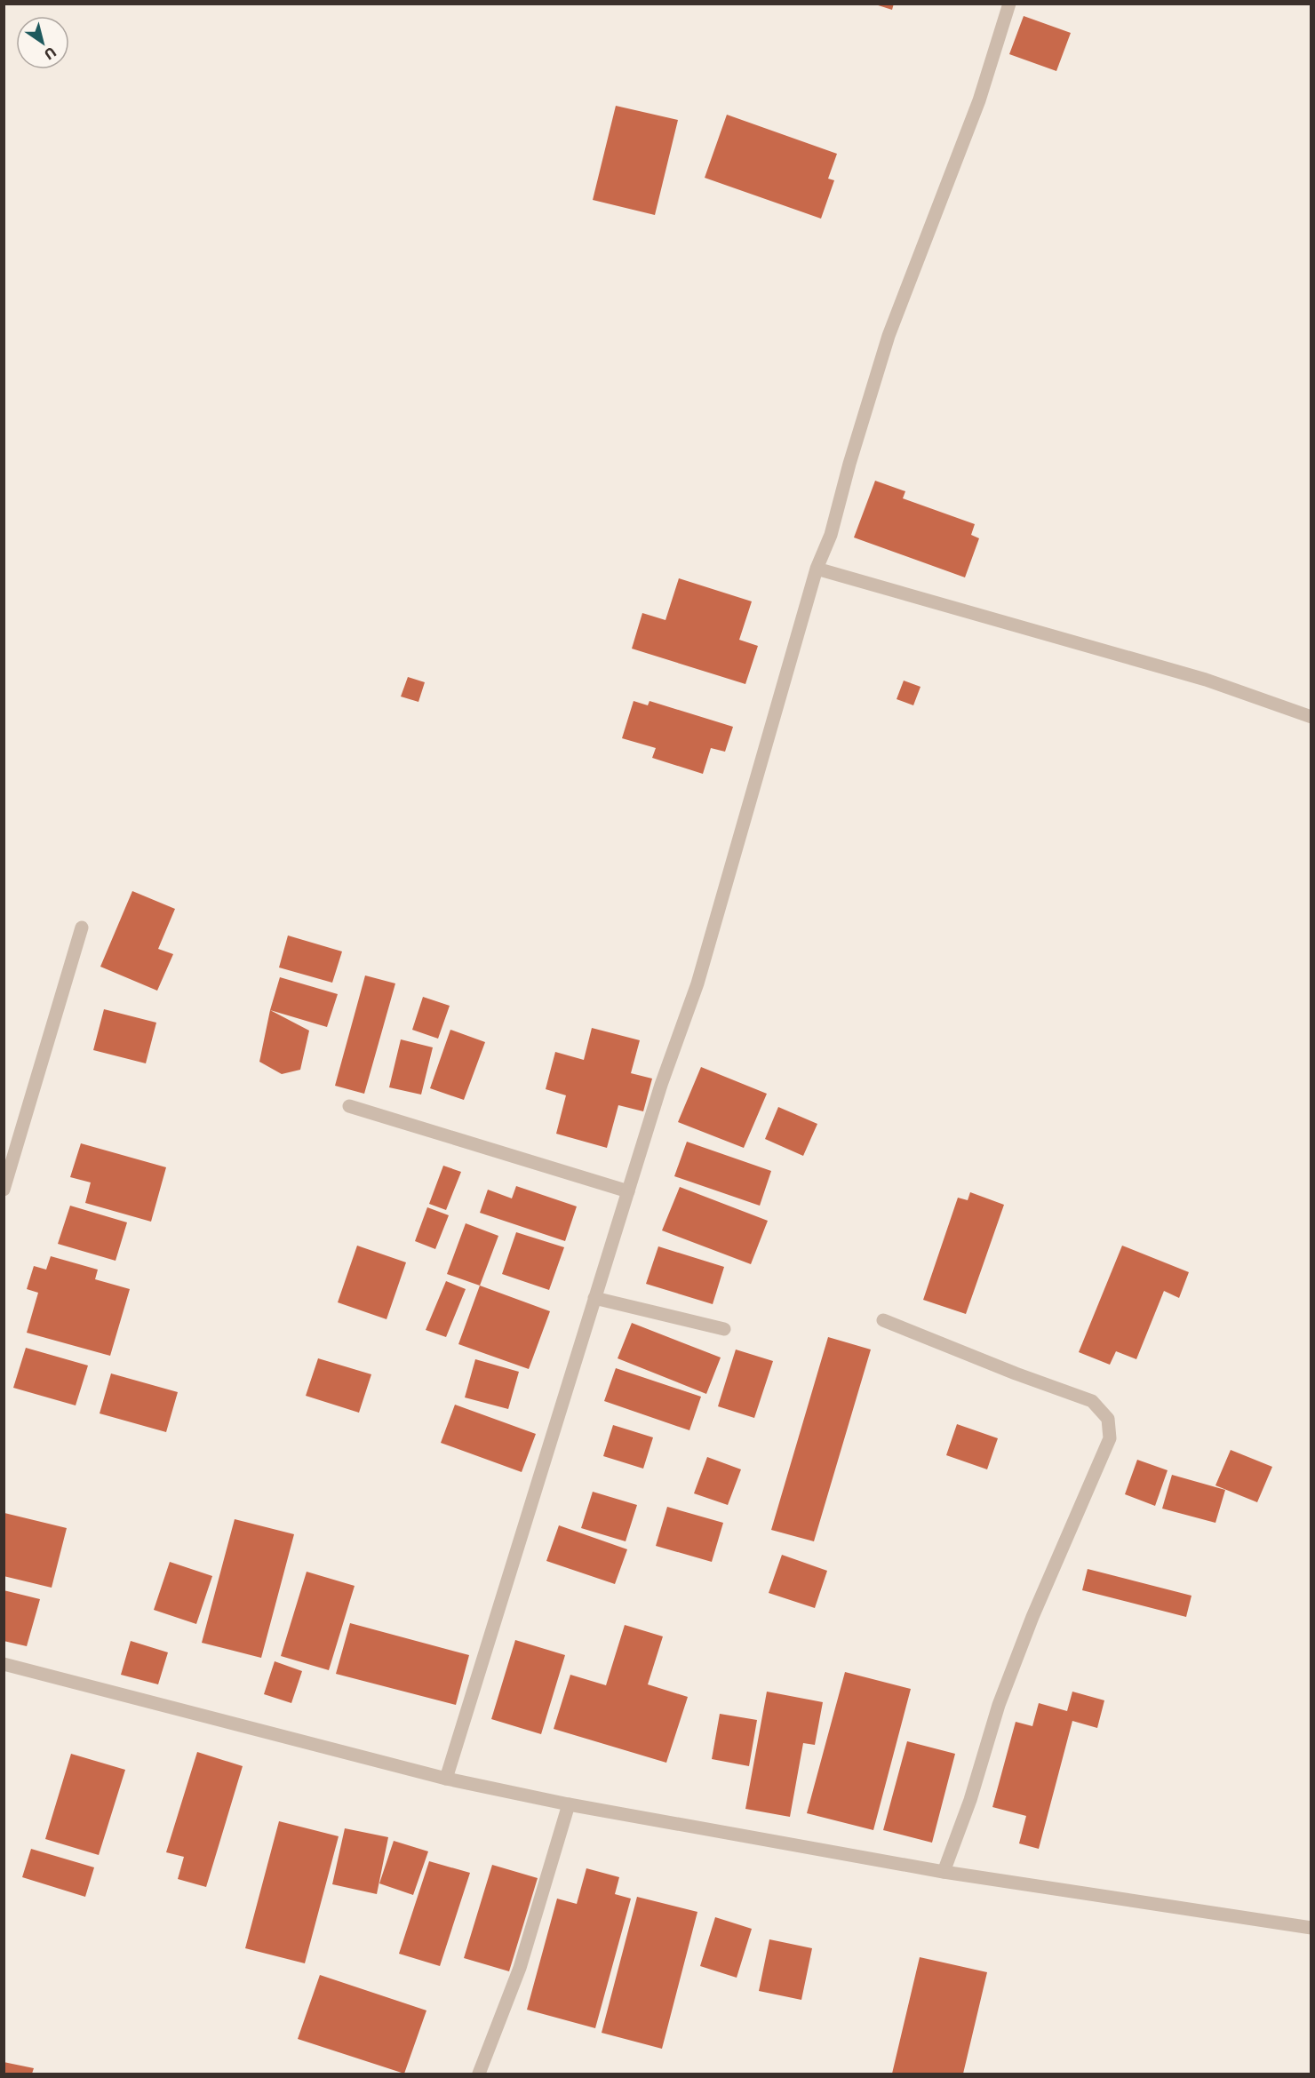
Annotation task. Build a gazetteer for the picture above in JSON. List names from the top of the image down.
{
  "north": "bottom right"
}
